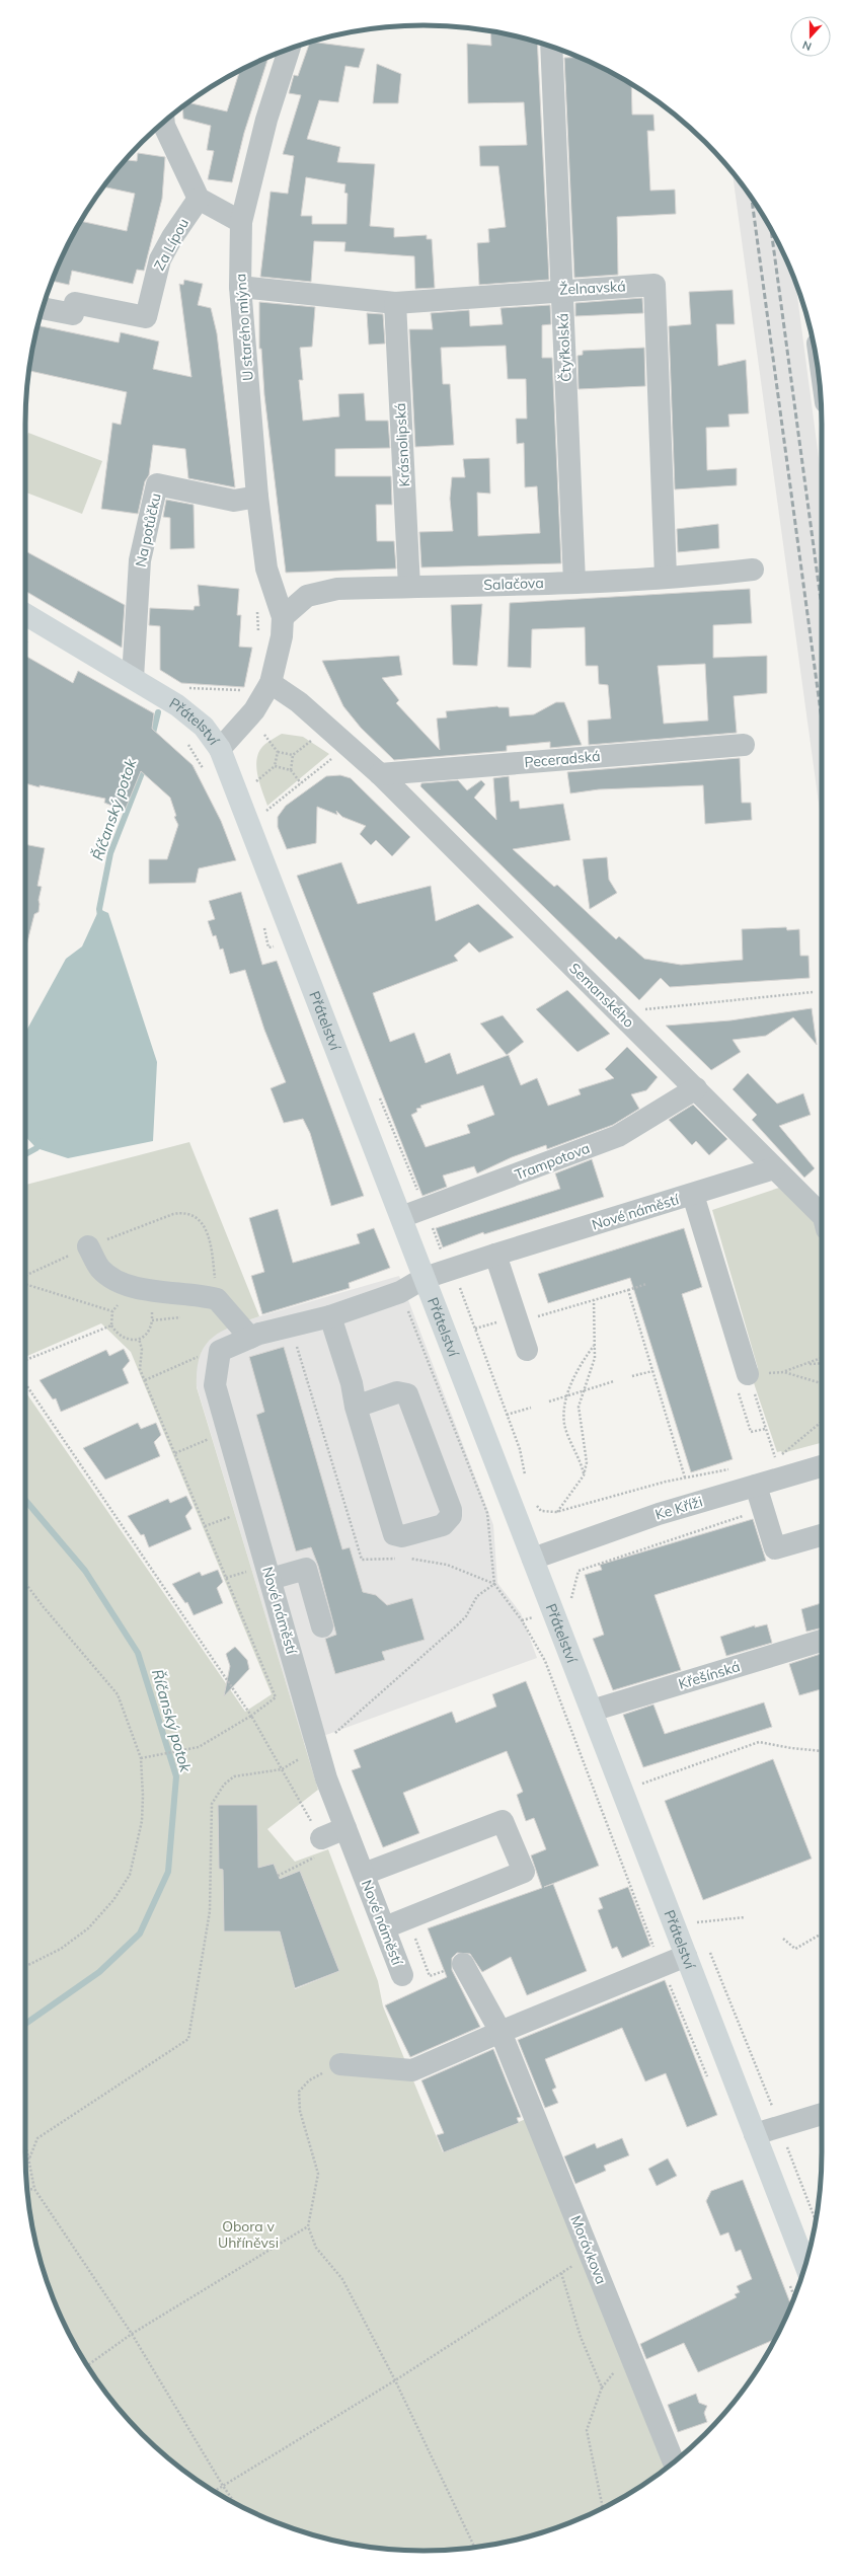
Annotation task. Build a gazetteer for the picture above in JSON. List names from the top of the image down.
{
  "streets": {
    "main road": ["Přátelství"],
    "street": [
      "Za Lípou",
      "Želnavská",
      "U starého mlýna",
      "Čtyřkolská",
      "Krásnolipská",
      "Na potůčku",
      "Salačova",
      "Peceradská",
      "Semanského",
      "Trampotova",
      "Nové náměstí",
      "Ke Kříži",
      "Křešínská",
      "Morávkova"
    ]
  },
  "crossings": [
    ["Želnavská", "U starého mlýna"],
    ["Želnavská", "Čtyřkolská"],
    ["Želnavská", "Krásnolipská"],
    ["Želnavská", "Salačova"],
    ["U starého mlýna", "Na potůčku"],
    ["U starého mlýna", "Salačova"],
    ["Čtyřkolská", "Salačova"],
    ["Krásnolipská", "Salačova"],
    ["Na potůčku", "Přátelství"],
    ["Přátelství", "Trampotova"],
    ["Přátelství", "Nové náměstí"],
    ["Přátelství", "Ke Kříži"],
    ["Přátelství", "Křešínská"],
    ["Peceradská", "Semanského"],
    ["Semanského", "Trampotova"],
    ["Semanského", "Nové náměstí"]
  ],
  "water": ["Říčanský potok"],
  "parks": ["Obora v Uhříněvsi"],
  "north": "bottom"
}
